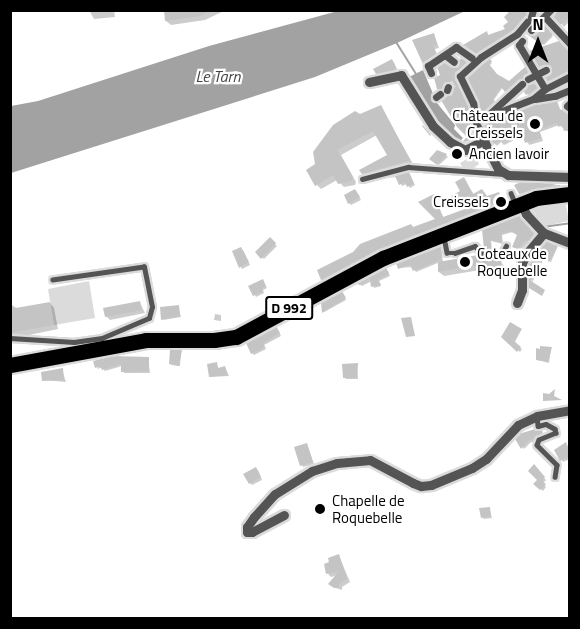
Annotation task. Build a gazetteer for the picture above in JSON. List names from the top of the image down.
{
  "streets": {
    "main road": ["D 992"]
  },
  "water": ["Le Tarn"],
  "places": [
    "Château de Creissels",
    "Ancien lavoir",
    "Creissels",
    "Coteaux de Roquebelle",
    "Chapelle de Roquebelle"
  ],
  "north": "top"
}
